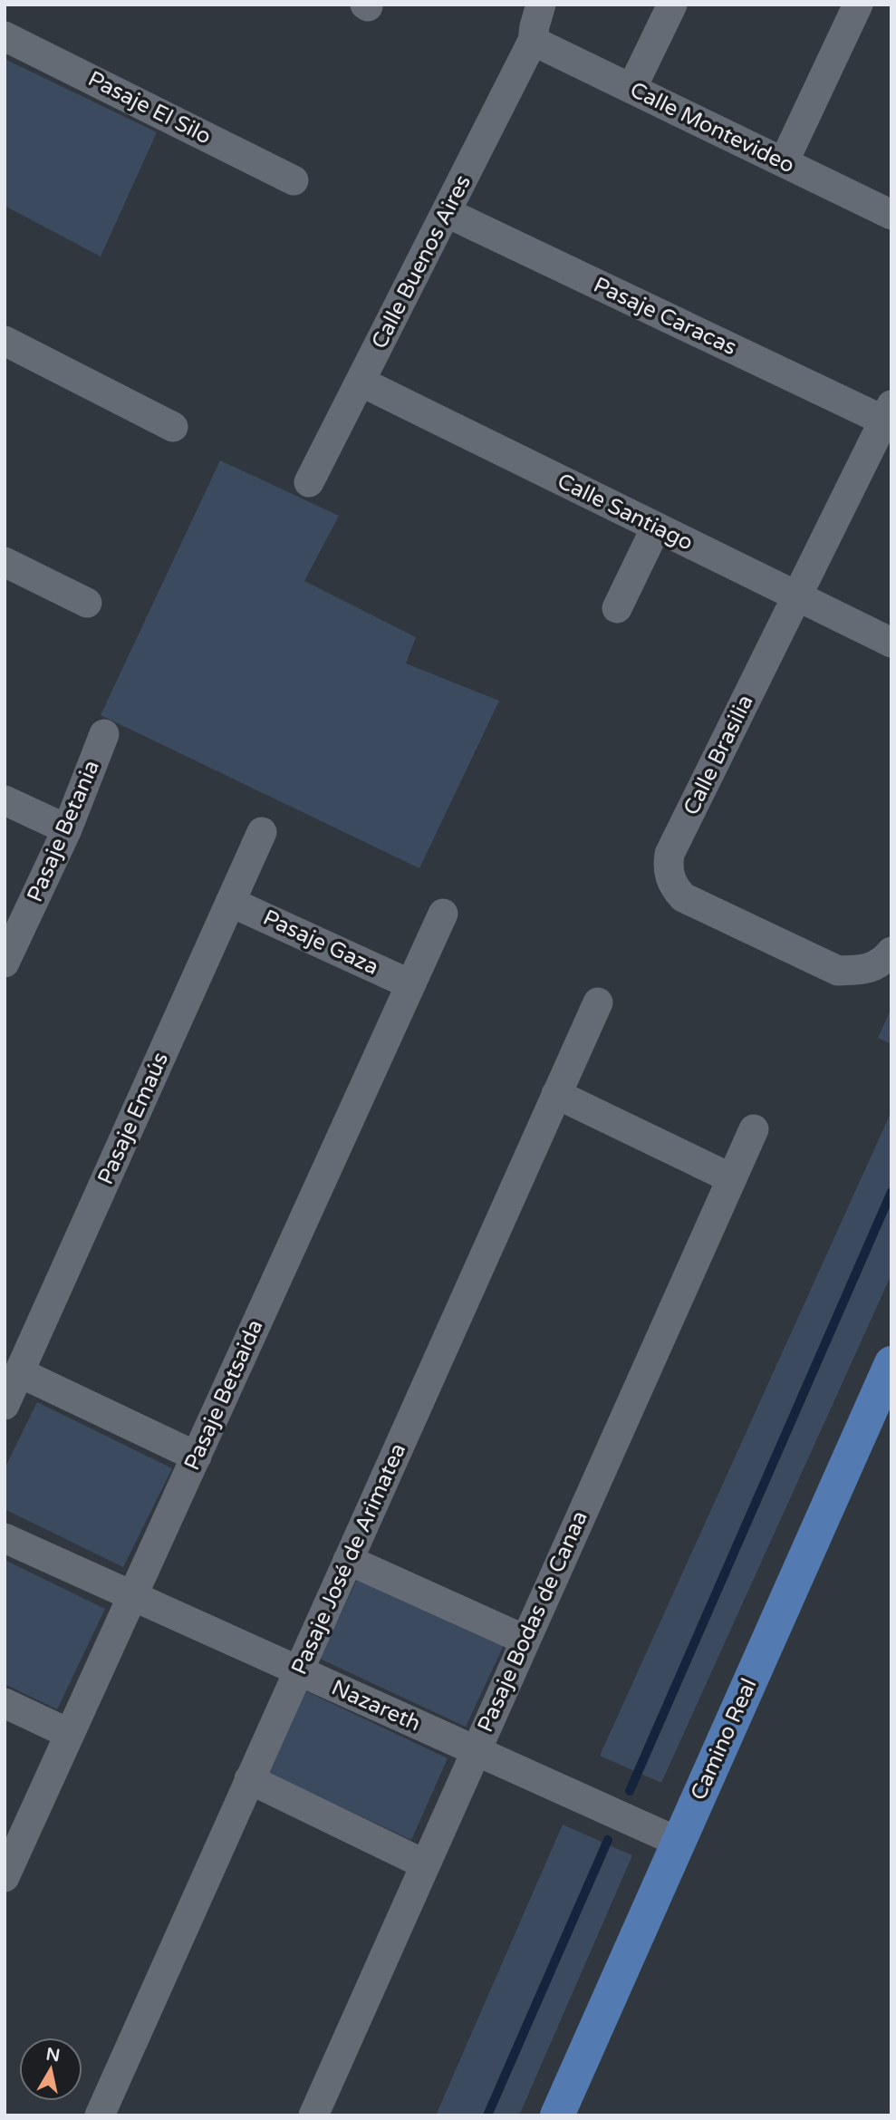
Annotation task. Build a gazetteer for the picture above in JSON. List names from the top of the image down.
{
  "streets": {
    "main road": ["Camino Real"],
    "street": [
      "Pasaje El Silo",
      "Calle Montevideo",
      "Calle Buenos Aires",
      "Pasaje Caracas",
      "Calle Santiago",
      "Calle Brasilia",
      "Pasaje Betania",
      "Pasaje Gaza",
      "Pasaje Emaús",
      "Pasaje Betsaida",
      "Pasaje José de Arimatea",
      "Pasaje Bodas de Canaa",
      "Nazareth"
    ]
  },
  "crossings": [
    ["Calle Montevideo", "Calle Buenos Aires"],
    ["Calle Buenos Aires", "Pasaje Caracas"],
    ["Calle Buenos Aires", "Calle Santiago"],
    ["Pasaje Caracas", "Calle Brasilia"],
    ["Calle Santiago", "Calle Brasilia"],
    ["Pasaje Gaza", "Pasaje Emaús"],
    ["Pasaje Gaza", "Pasaje Betsaida"],
    ["Pasaje Betsaida", "Nazareth"],
    ["Pasaje José de Arimatea", "Nazareth"],
    ["Pasaje Bodas de Canaa", "Nazareth"],
    ["Nazareth", "Camino Real"]
  ],
  "north": "top"
}
